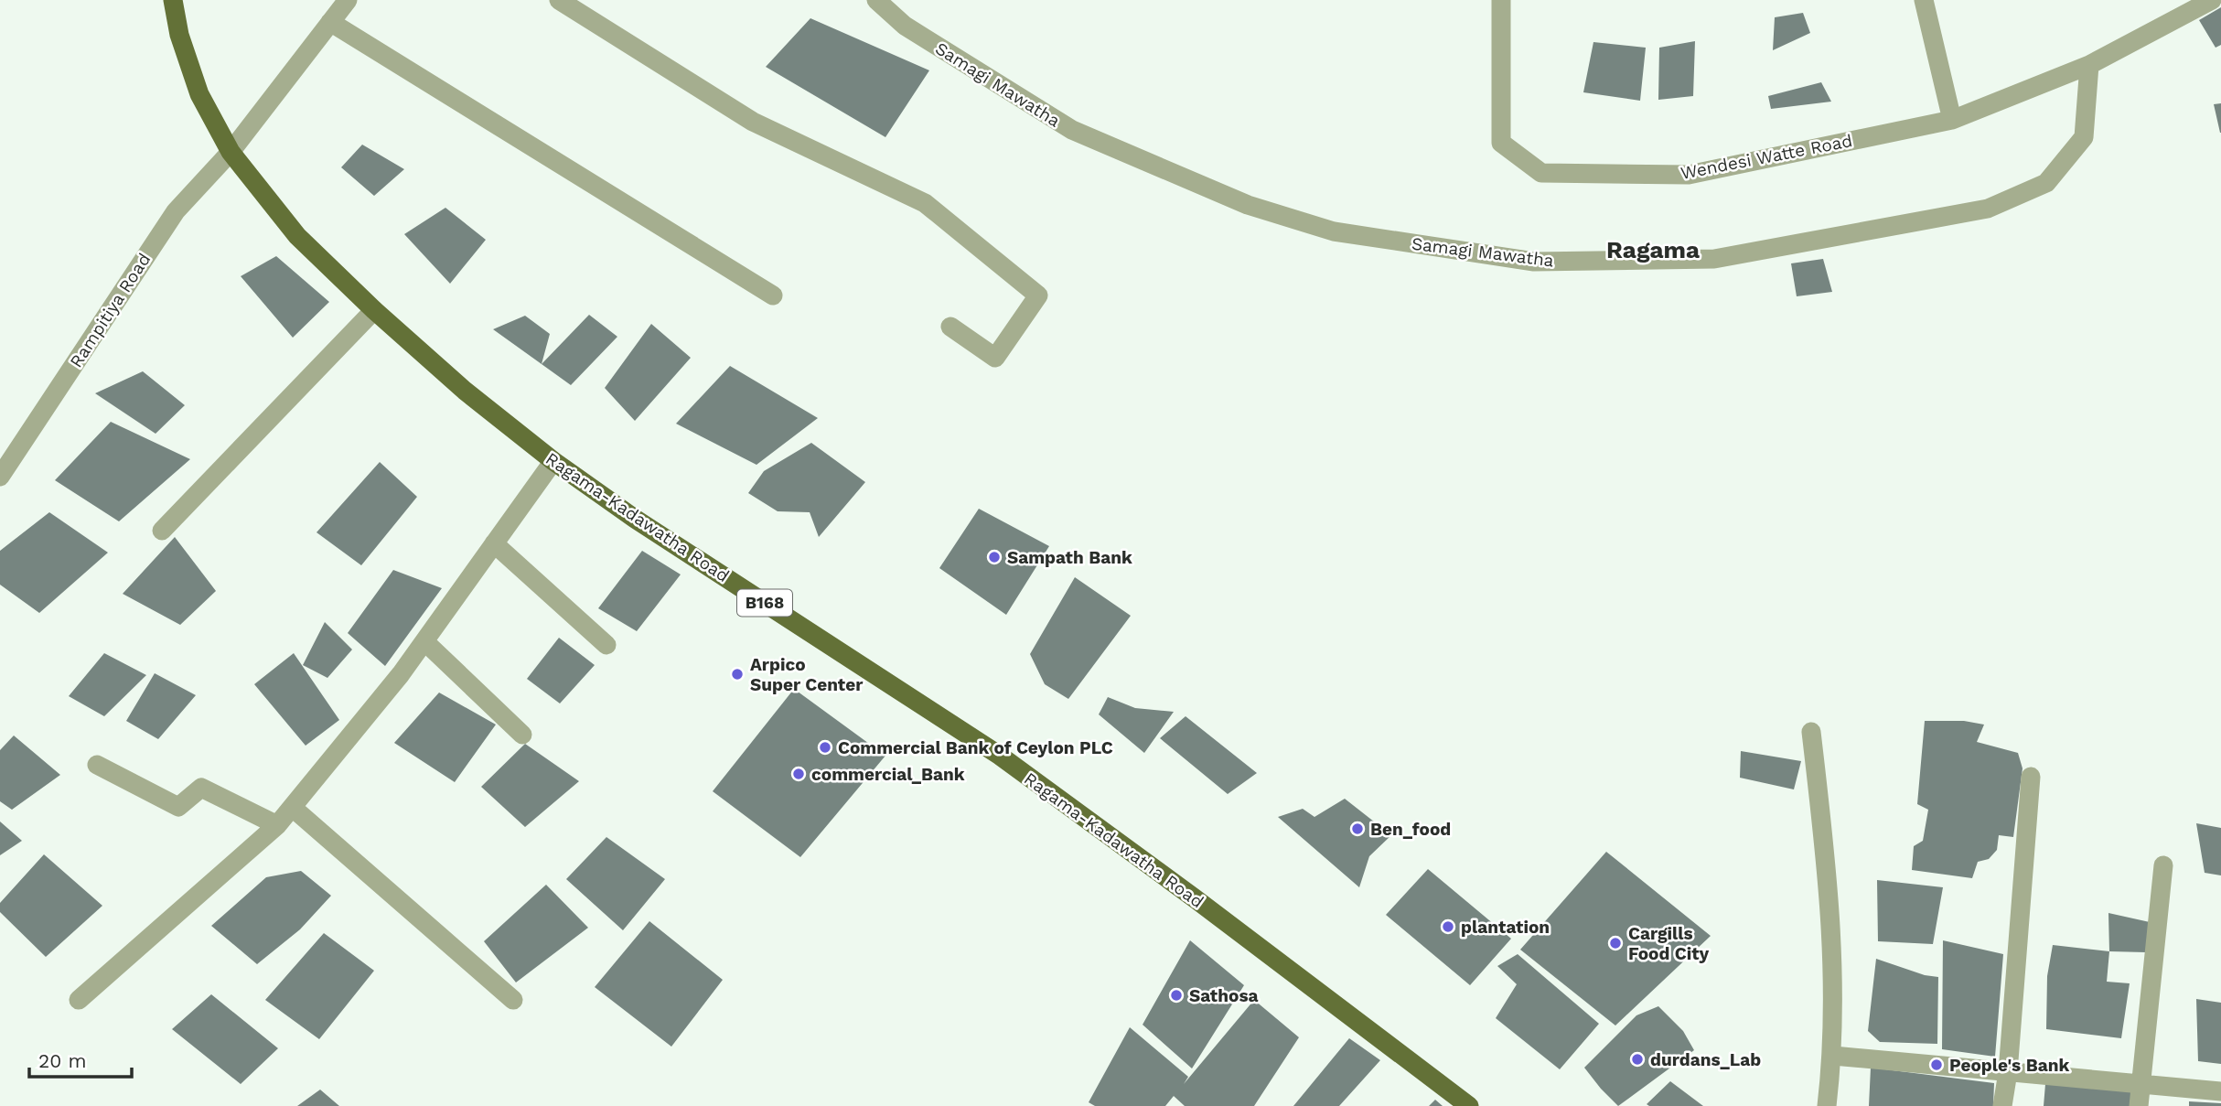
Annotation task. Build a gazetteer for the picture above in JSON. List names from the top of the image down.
{
  "streets": {
    "main road": ["Ragama-Kadawatha Road", "B168"],
    "street": ["Samagi Mawatha", "Wendesi Watte Road", "Rampitiya Road"]
  },
  "crossings": [
    ["Samagi Mawatha", "Wendesi Watte Road"],
    ["Rampitiya Road", "Ragama-Kadawatha Road"]
  ],
  "districts": ["Ragama"],
  "places": [
    "Sampath Bank",
    "Arpico Super Center",
    "Commercial Bank of Ceylon PLC",
    "commercial_Bank",
    "Ben_food",
    "plantation",
    "Cargills Food City",
    "Sathosa",
    "durdans_Lab",
    "People's Bank"
  ],
  "scale_bar": "20 m"
}
